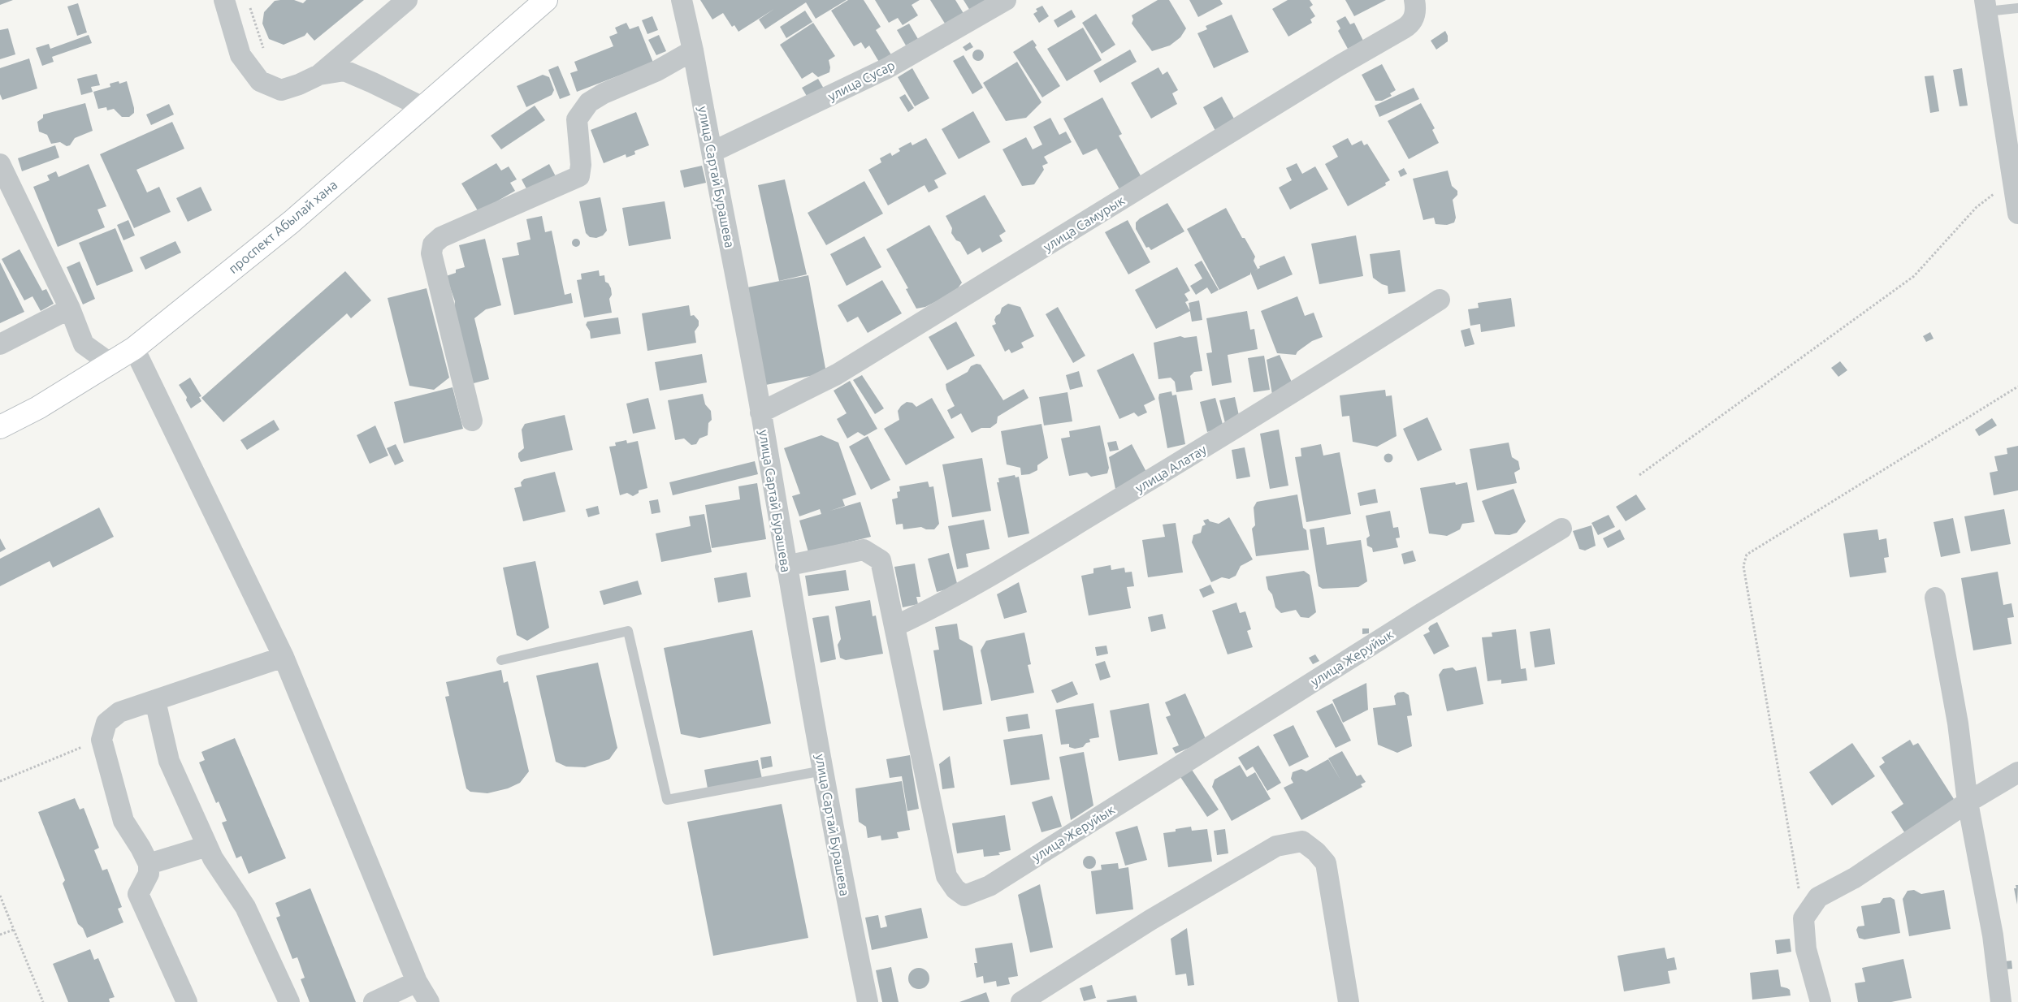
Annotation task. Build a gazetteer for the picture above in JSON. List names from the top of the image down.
{
  "streets": {
    "main road": ["проспект Абылай хана"],
    "street": [
      "улица Сусар",
      "улица Сартай Бурашева",
      "улица Самурык",
      "улица Алатау",
      "улица Жеруйык"
    ]
  },
  "crossings": [
    ["улица Сусар", "улица Сартай Бурашева"],
    ["улица Сартай Бурашева", "улица Самурык"],
    ["улица Сартай Бурашева", "улица Жеруйык"],
    ["улица Алатау", "улица Жеруйык"]
  ]
}
